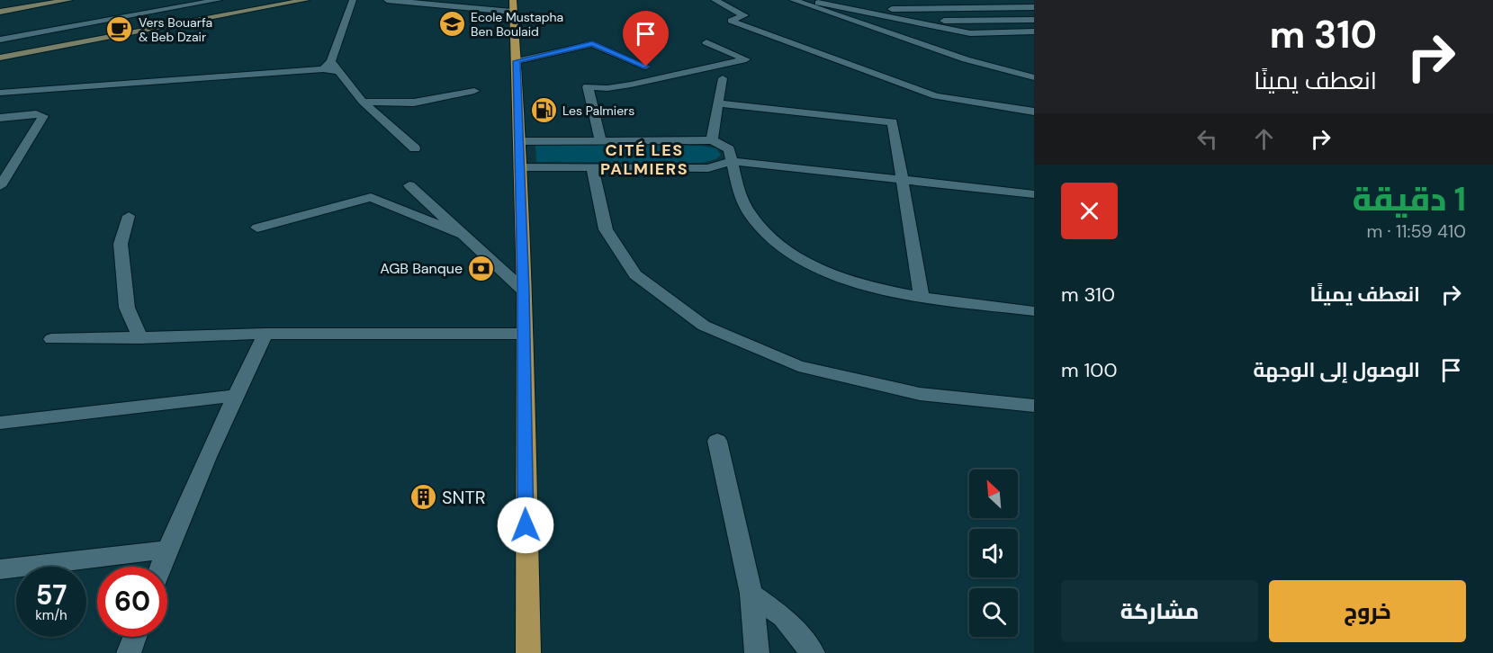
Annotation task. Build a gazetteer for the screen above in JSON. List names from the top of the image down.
{
  "districts": ["CITÉ LES PALMIERS"],
  "places": {
    "school or university": ["Ecole Mustapha Ben Boulaid"],
    "cafe": ["Vers Bouarfa & Beb Dzair"],
    "fuel station": ["Les Palmiers"],
    "bank": ["AGB Banque"],
    "building": ["SNTR"]
  },
  "north": "top left",
  "page": {
    "turn": ["310 m", "انعطف يمينًا"],
    "heading": ["1 دقيقة", "410 m · 11:59"],
    "list": [
      {
        "name": "انعطف يمينًا",
        "value": "310 m"
      },
      {
        "name": "الوصول إلى الوجهة",
        "value": "100 m"
      }
    ],
    "speed": "57 km/h",
    "limit": "60",
    "buttons": ["خروج", "مشاركة"]
  }
}
